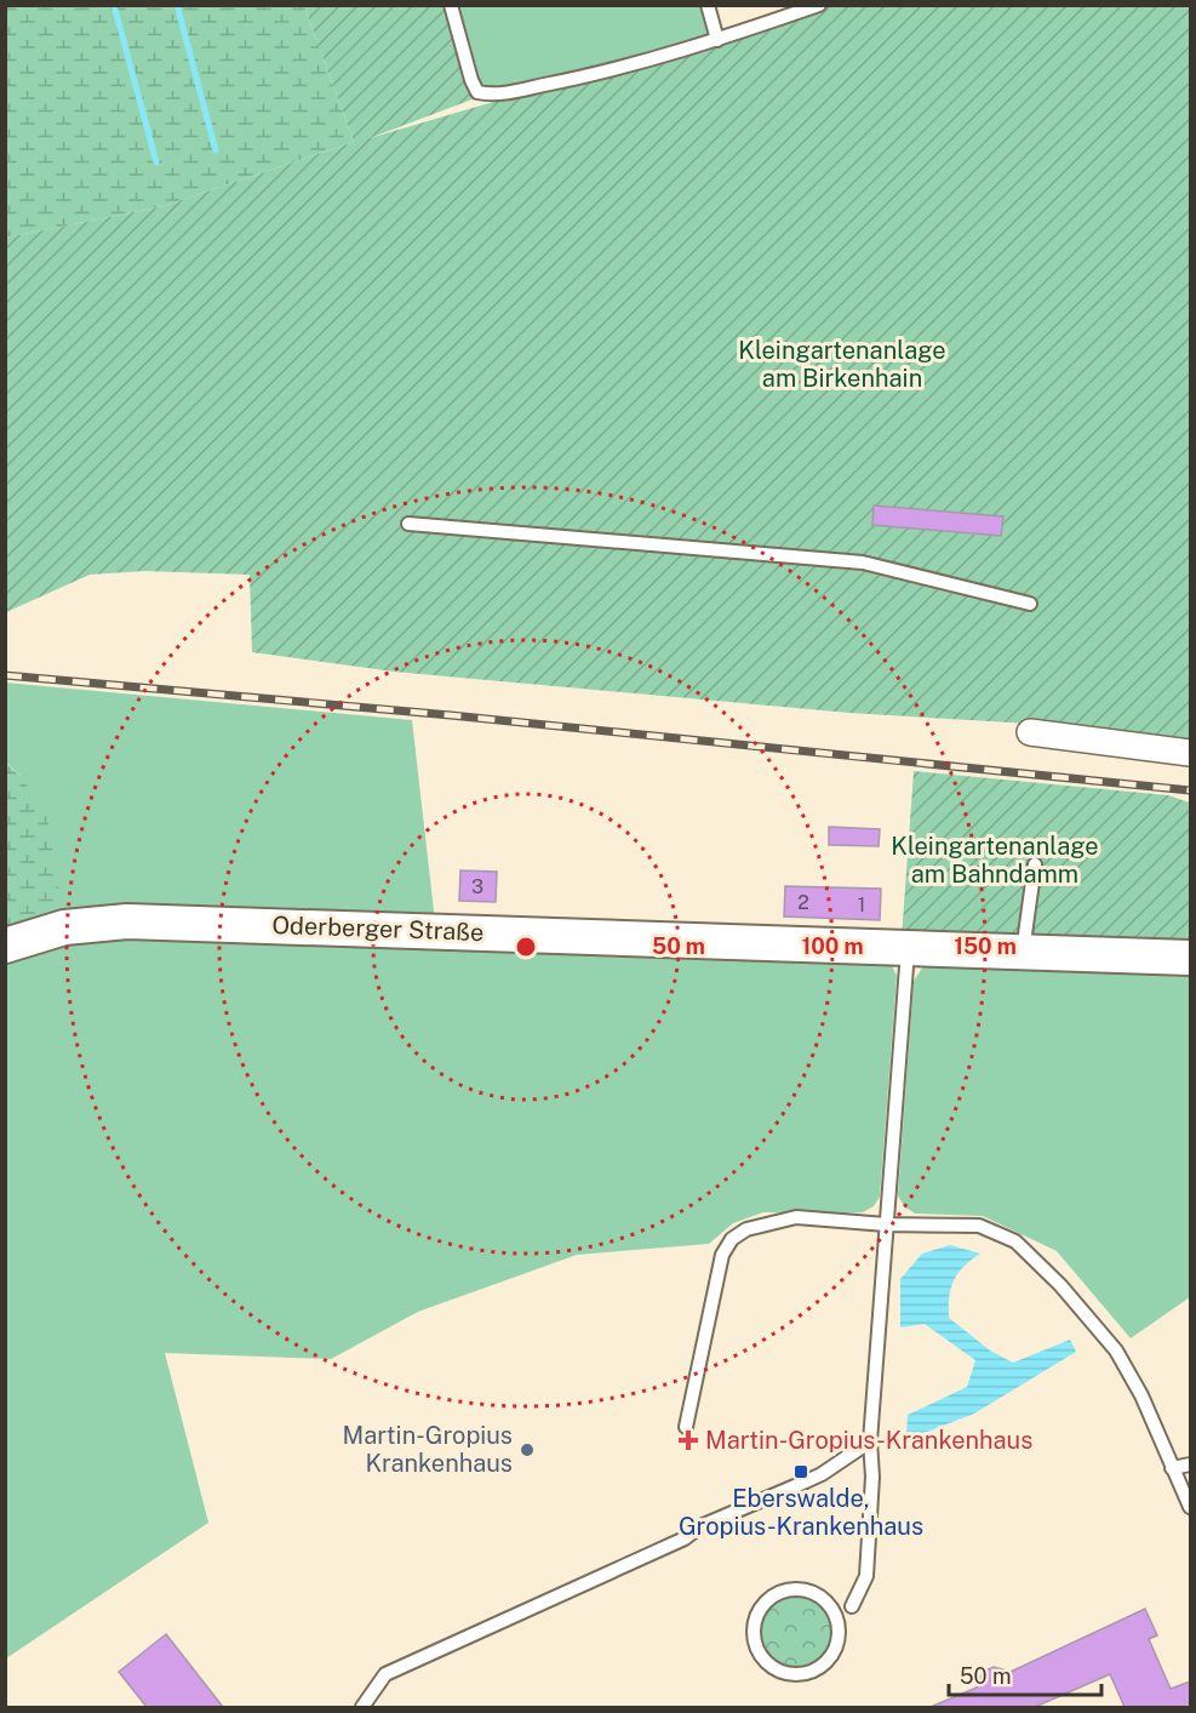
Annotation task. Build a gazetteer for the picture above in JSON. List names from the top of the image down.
{
  "streets": {
    "main road": ["Oderberger Straße"]
  },
  "parks": ["Kleingartenanlage am Birkenhain", "Kleingartenanlage am Bahndamm"],
  "places": {
    "health": ["Martin-Gropius-Krankenhaus"],
    "other": ["Martin-Gropius Krankenhaus"],
    "transit": ["Eberswalde, Gropius-Krankenhaus"]
  },
  "house_numbers": ["3", "2", "1"],
  "scale_bar": "50 m",
  "rings": ["50 m", "100 m", "150 m"]
}
